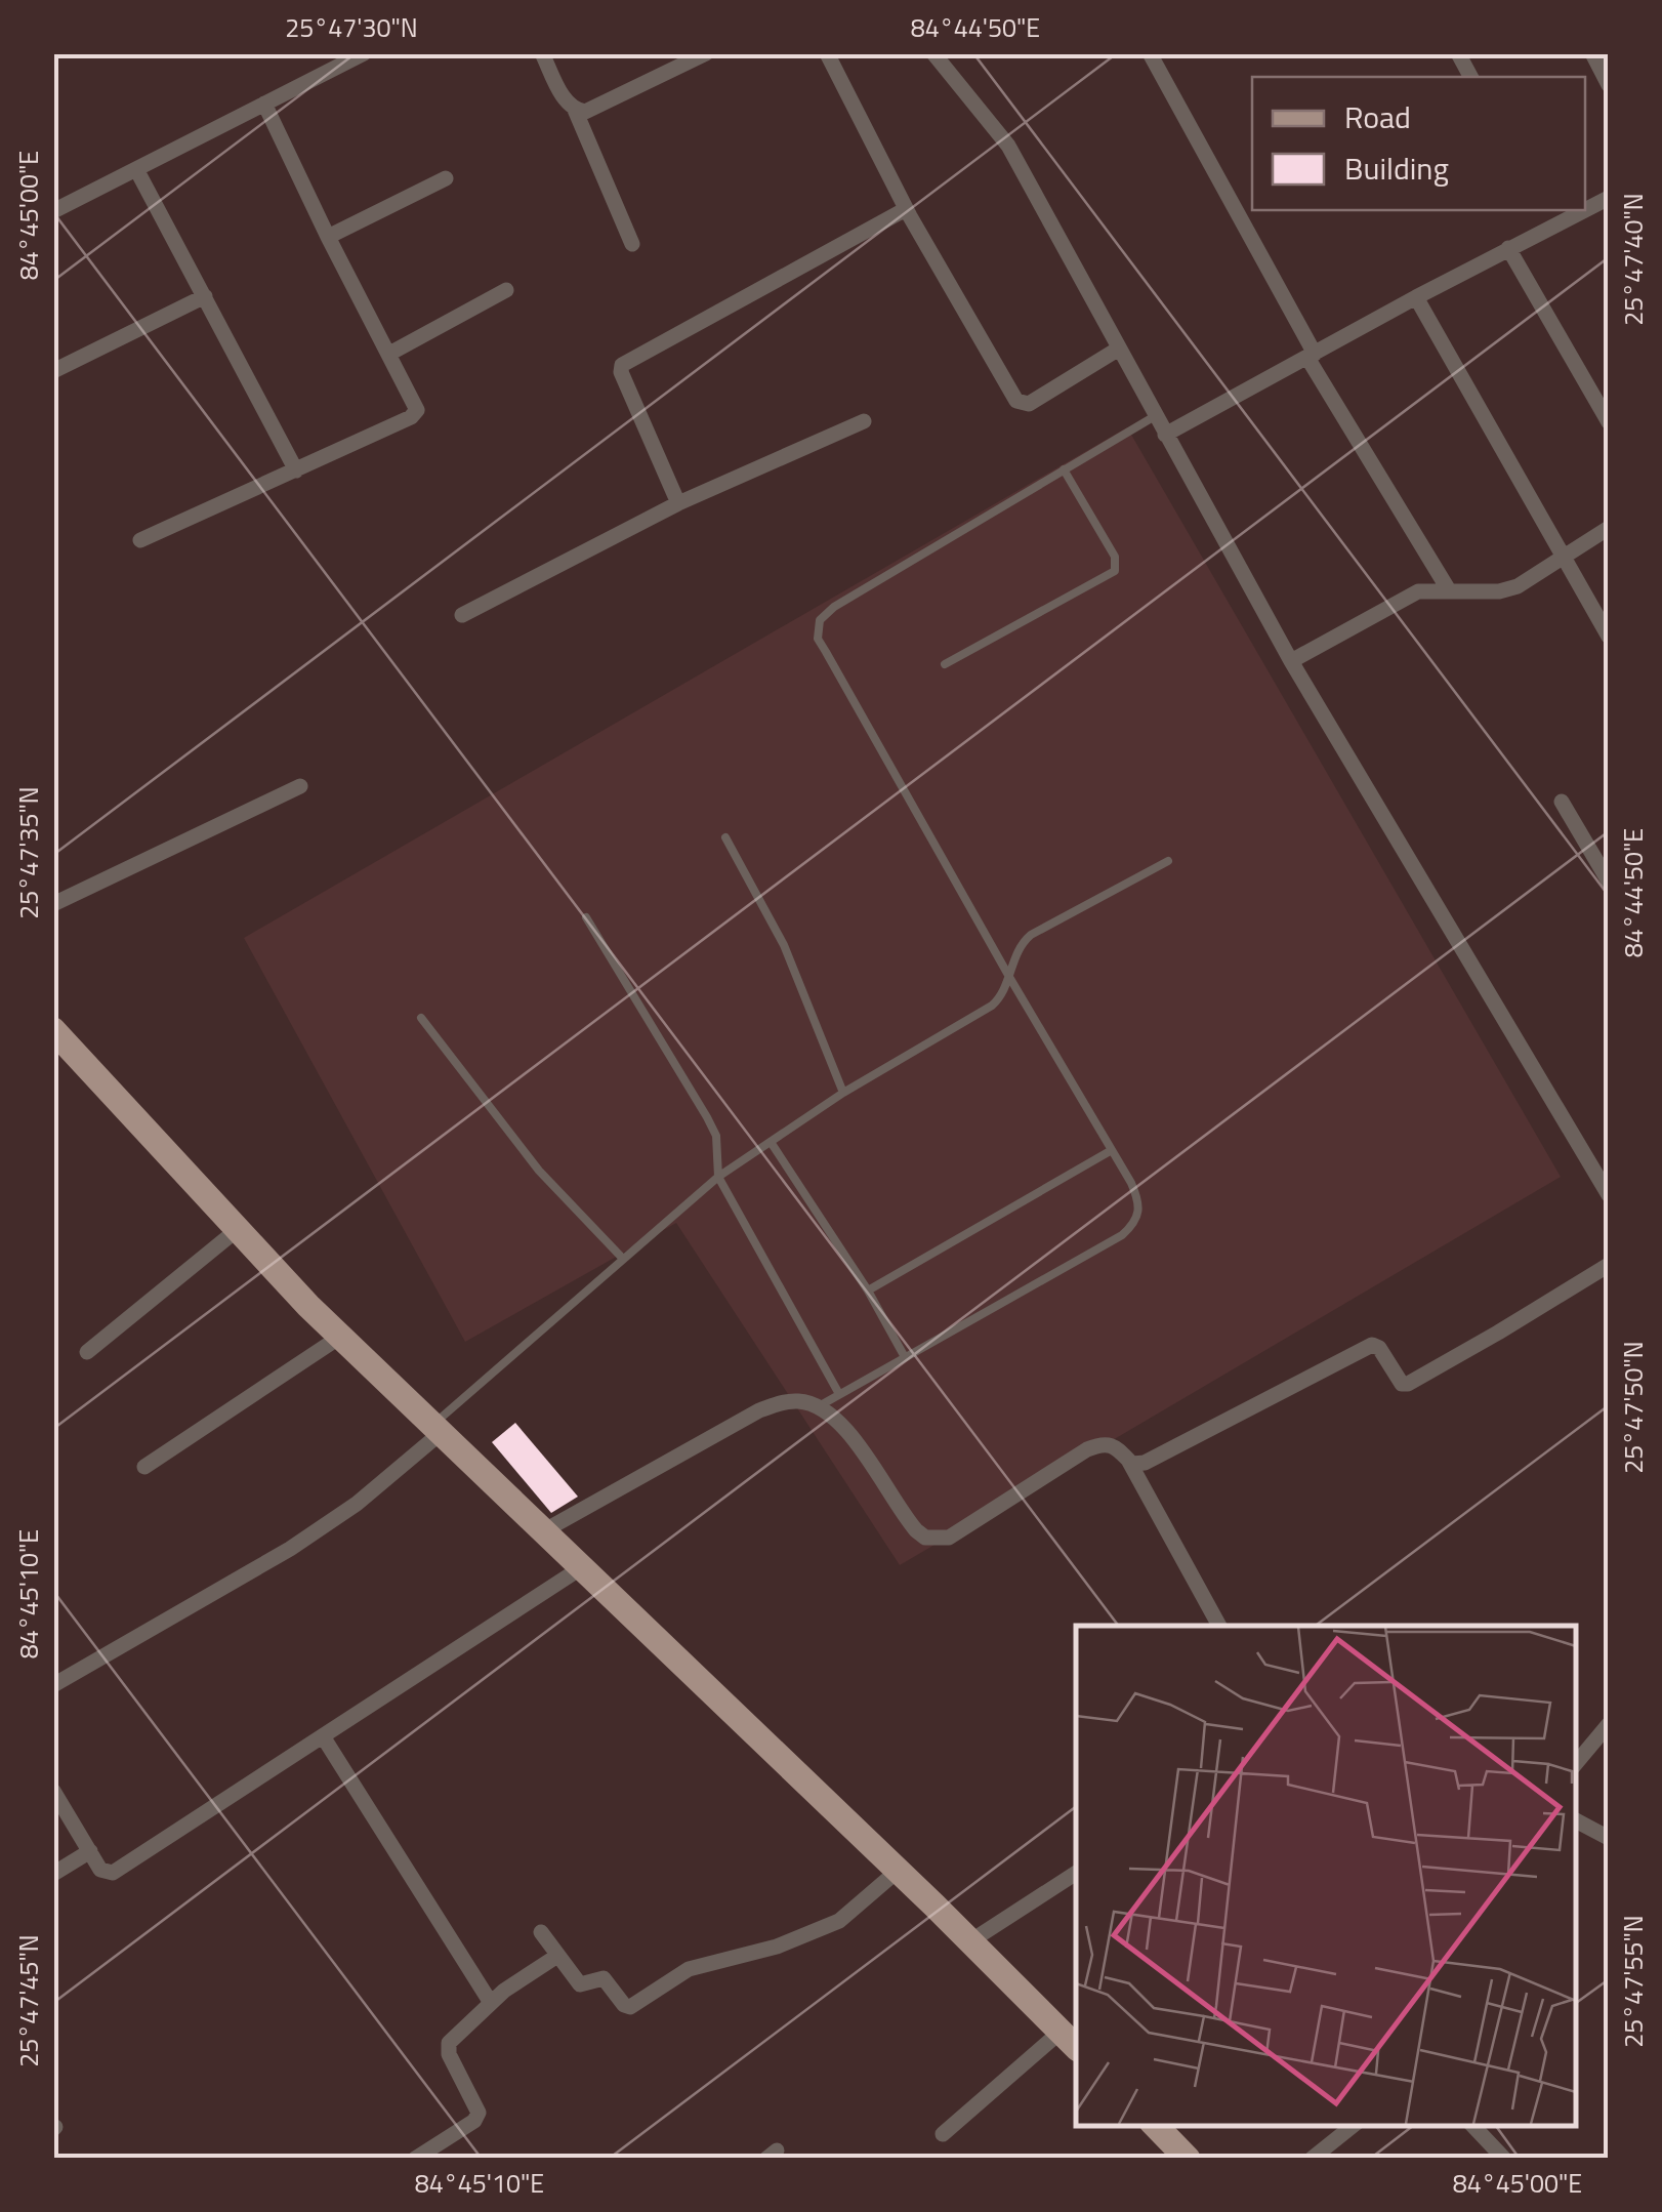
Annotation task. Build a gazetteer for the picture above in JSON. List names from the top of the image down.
{
  "legend": ["Road", "Building"],
  "coordinates": [
    "25°47'30\"N",
    "84°44'50\"E",
    "84°45'00\"E",
    "25°47'40\"N",
    "25°47'35\"N",
    "25°47'50\"N",
    "84°45'10\"E",
    "25°47'55\"N",
    "25°47'45\"N"
  ]
}
